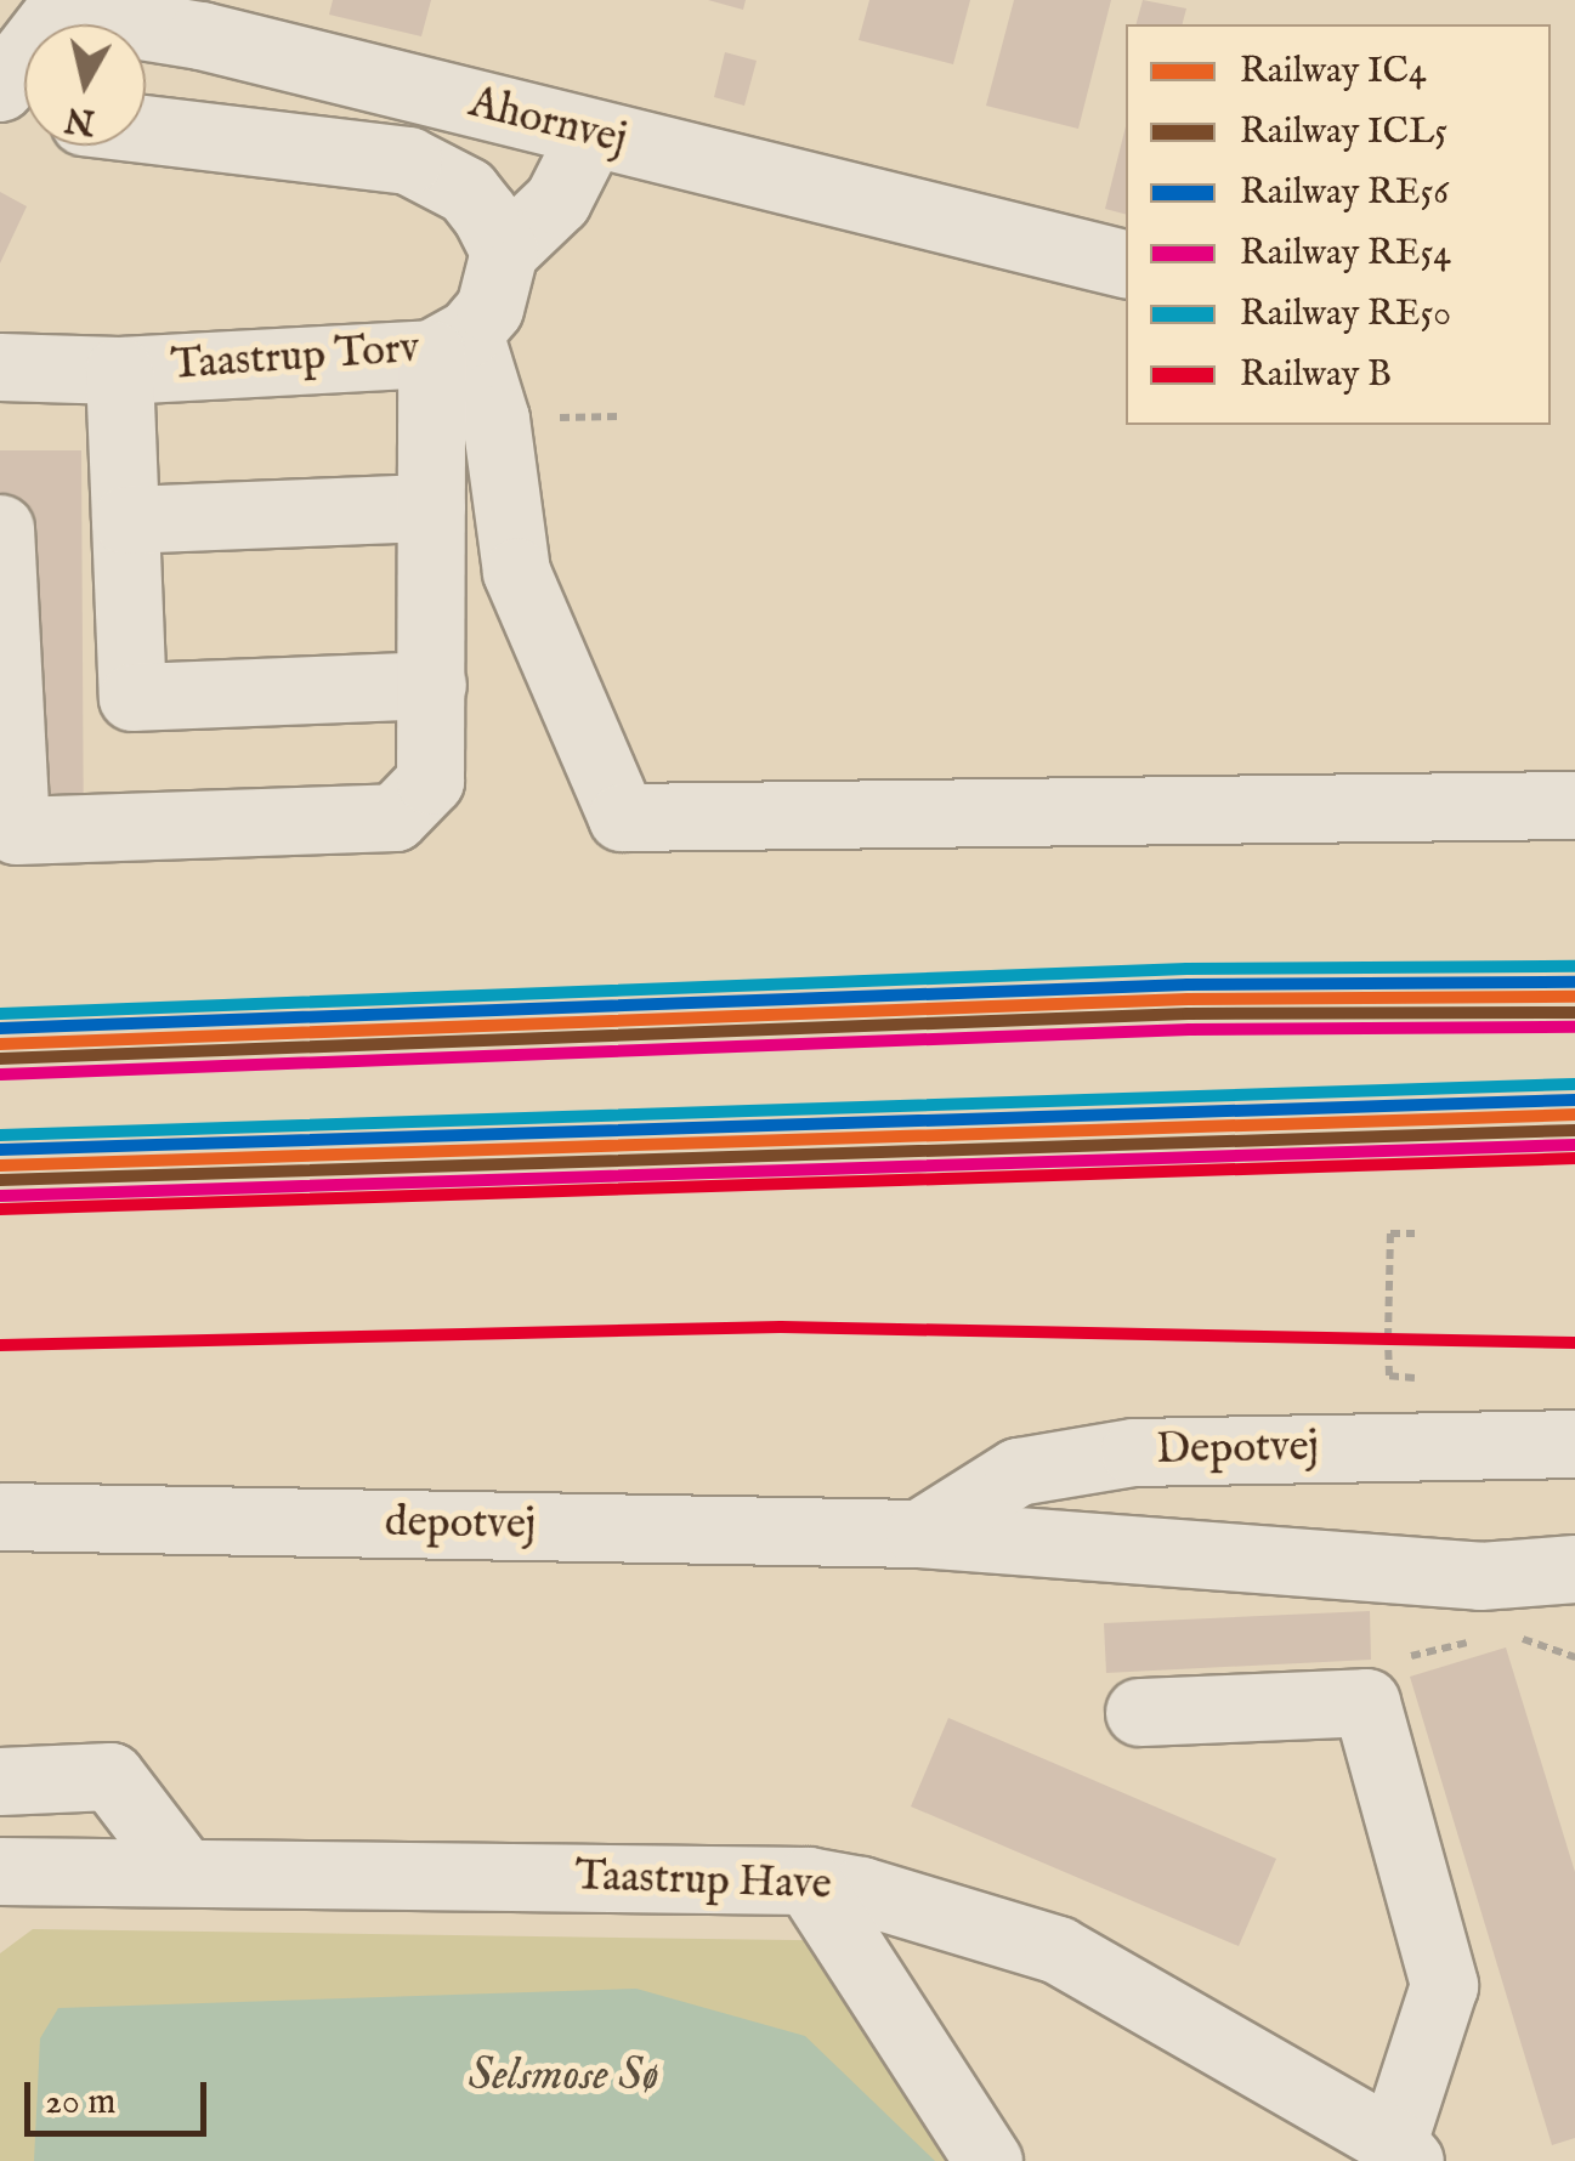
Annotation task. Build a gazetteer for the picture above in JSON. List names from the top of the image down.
{
  "streets": {
    "street": [
      "Ahornvej",
      "Taastrup Torv",
      "Depotvej",
      "depotvej",
      "Taastrup Have"
    ]
  },
  "crossings": [
    ["Depotvej", "depotvej"]
  ],
  "water": ["Selsmose Sø"],
  "lines": [
    "rail line RE50",
    "rail line RE56",
    "rail line IC4",
    "rail line ICL5",
    "rail line RE54",
    "rail line B"
  ],
  "legend": [
    "Railway IC4",
    "Railway ICL5",
    "Railway RE56",
    "Railway RE54",
    "Railway RE50",
    "Railway B"
  ],
  "scale_bar": "20 m",
  "north": "bottom"
}
